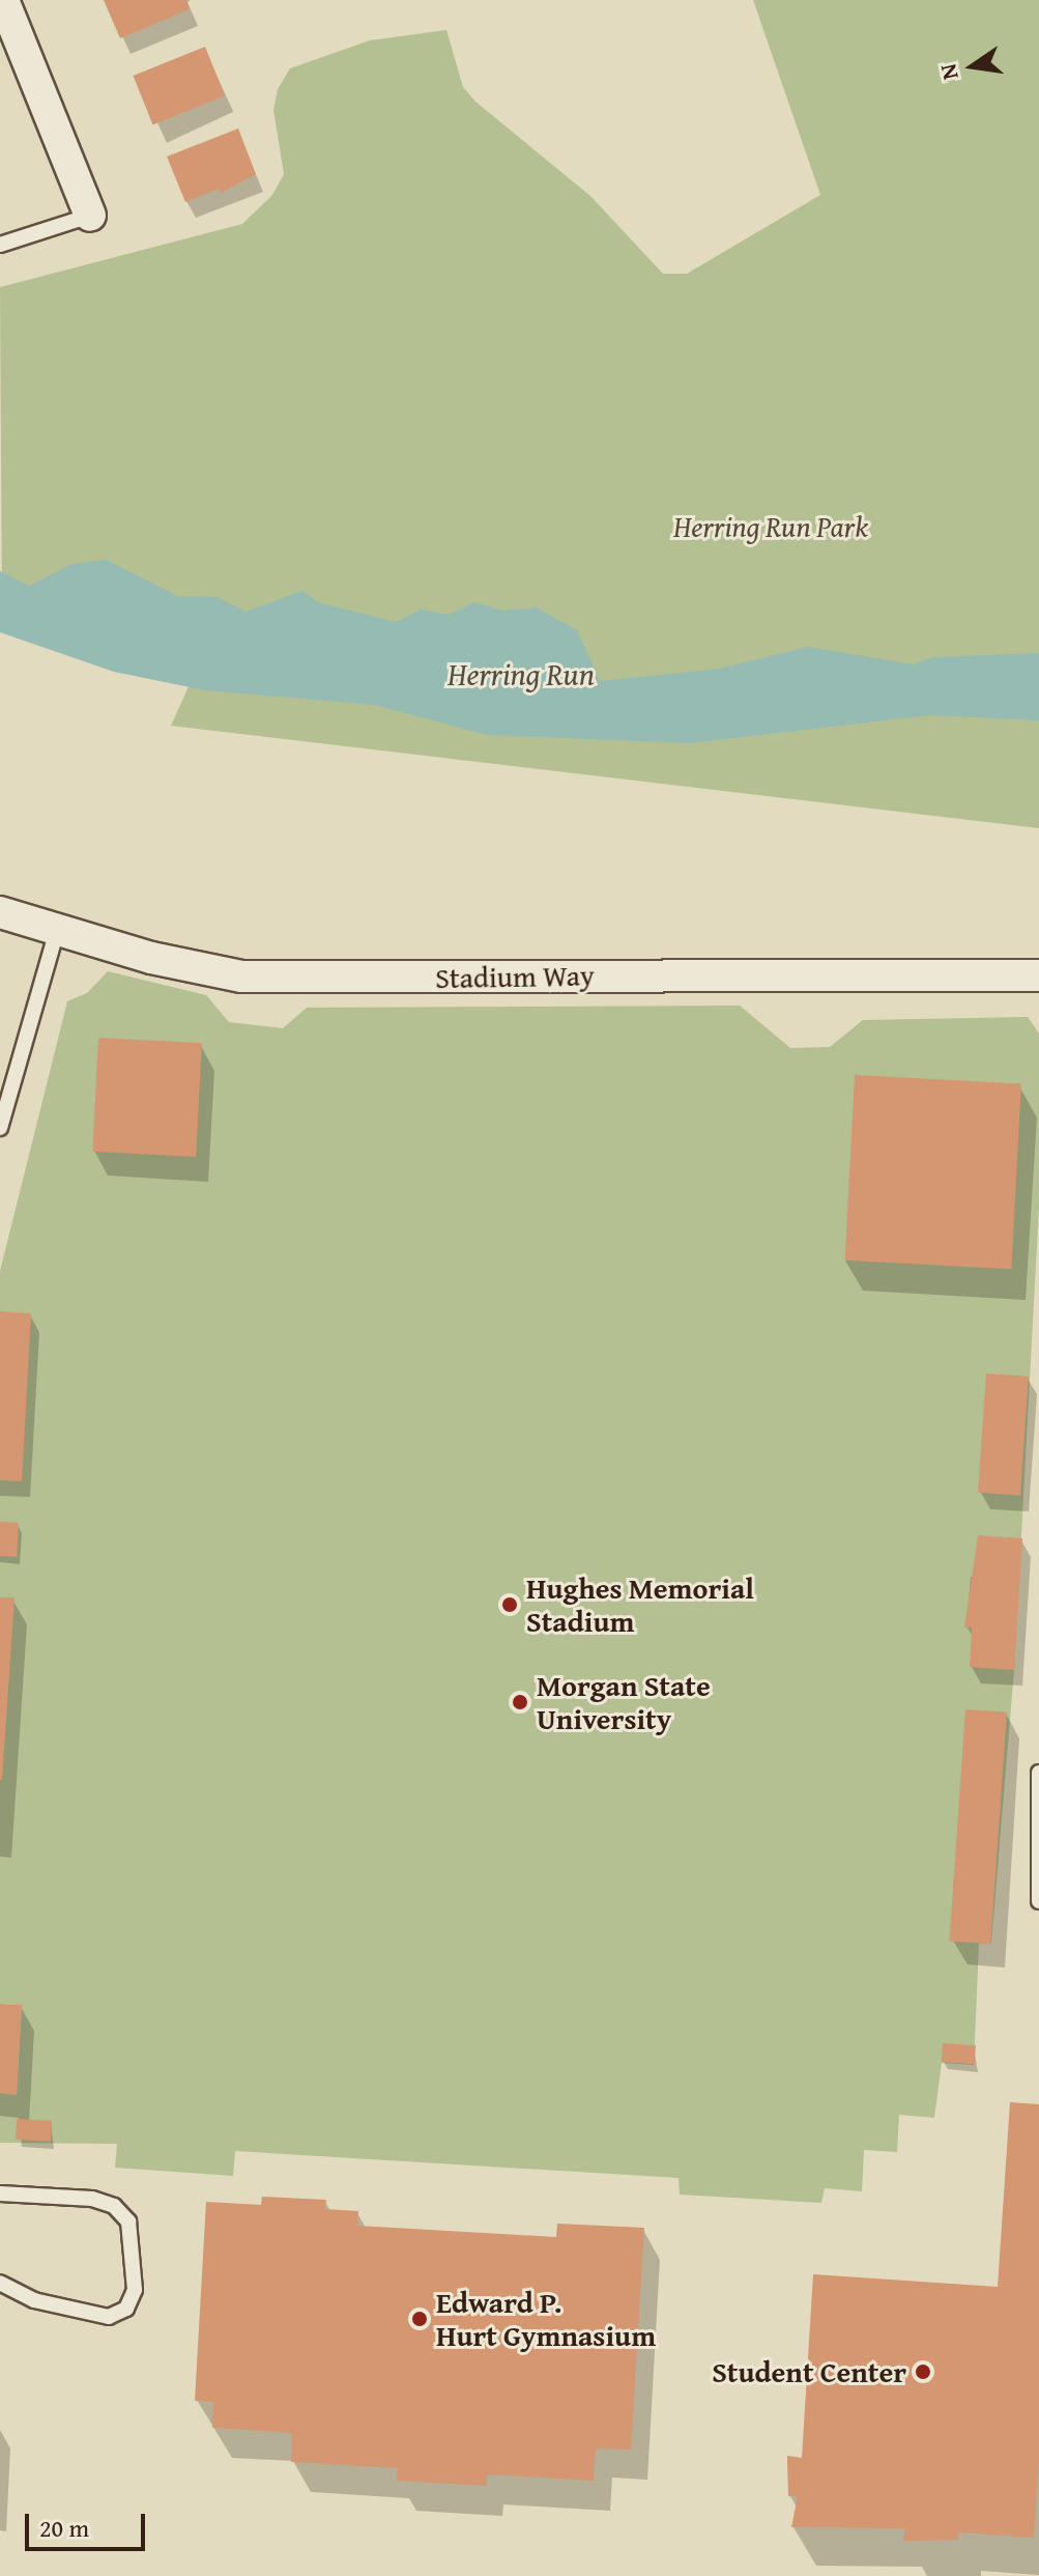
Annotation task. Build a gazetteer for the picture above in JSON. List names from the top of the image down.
{
  "streets": {
    "street": ["Stadium Way"]
  },
  "water": ["Herring Run"],
  "parks": ["Herring Run Park"],
  "places": [
    "Hughes Memorial Stadium",
    "Morgan State University",
    "Edward P. Hurt Gymnasium",
    "Student Center"
  ],
  "scale_bar": "20 m",
  "north": "left"
}
